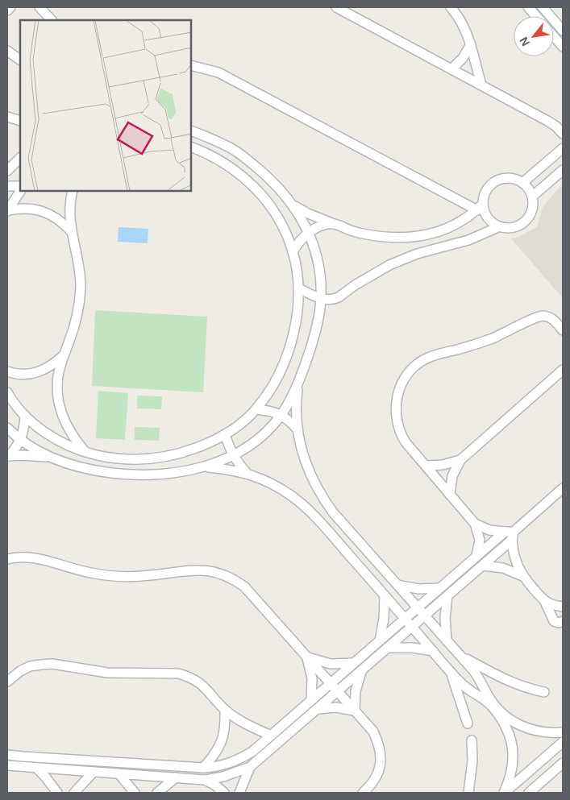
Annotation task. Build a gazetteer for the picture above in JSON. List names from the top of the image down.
{
  "north": "bottom left"
}
